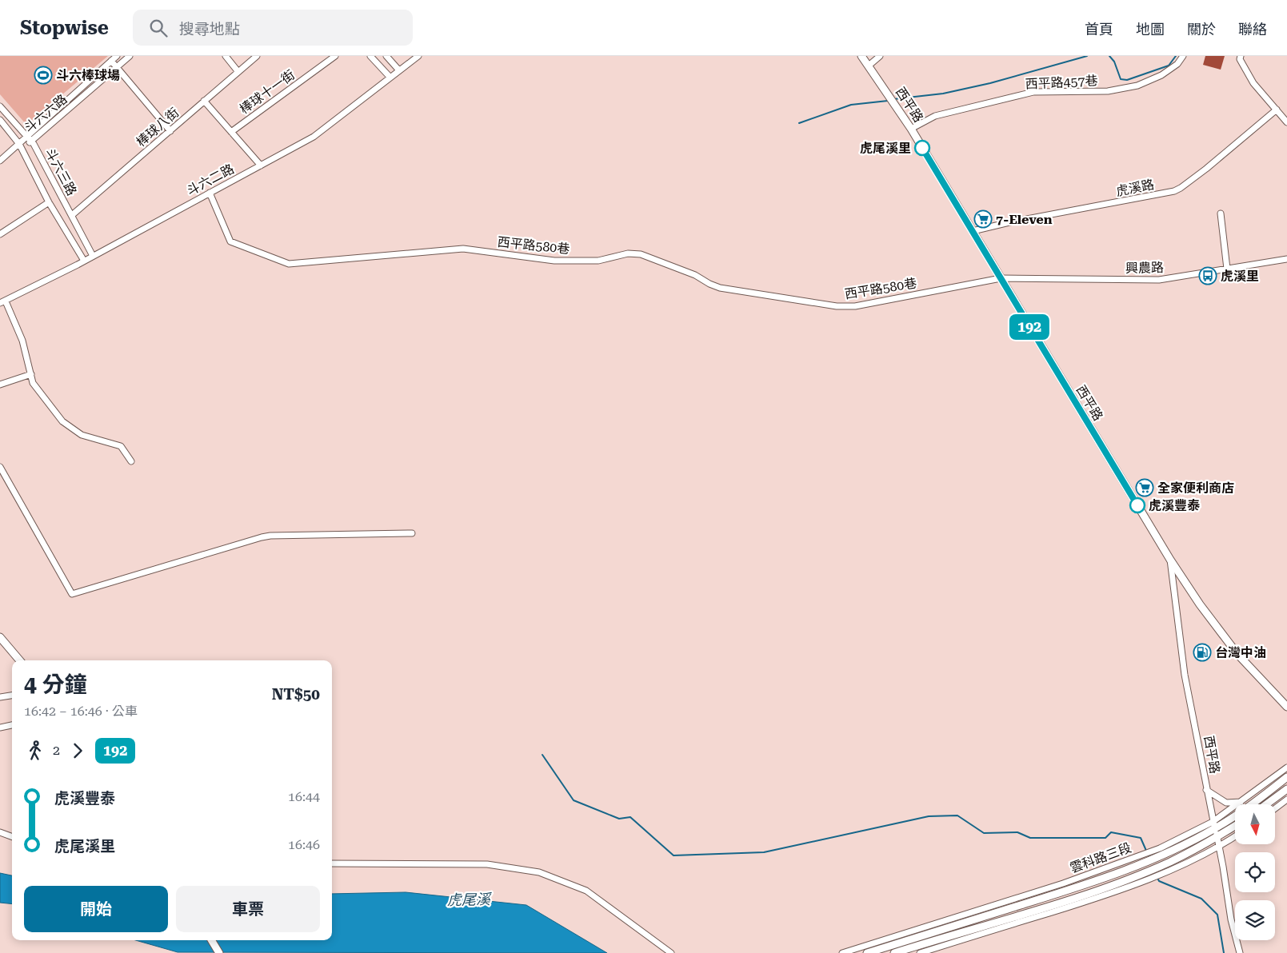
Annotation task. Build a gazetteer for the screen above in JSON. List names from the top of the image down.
{
  "streets": {
    "main road": ["西平路", "雲科路三段"],
    "street": [
      "西平路457巷",
      "棒球十一街",
      "斗六六路",
      "棒球八街",
      "斗六三路",
      "斗六二路",
      "虎溪路",
      "西平路580巷",
      "興農路"
    ]
  },
  "crossings": [
    ["西平路457巷", "西平路"],
    ["西平路", "虎溪路"],
    ["西平路", "西平路580巷"],
    ["西平路", "興農路"],
    ["西平路", "雲科路三段"],
    ["斗六六路", "斗六三路"],
    ["棒球八街", "斗六三路"],
    ["斗六三路", "斗六二路"],
    ["斗六二路", "西平路580巷"],
    ["西平路580巷", "興農路"]
  ],
  "water": ["虎尾溪"],
  "places": {
    "sports": ["斗六棒球場"],
    "other": ["虎尾溪里", "虎溪豐泰"],
    "supermarket": ["7-Eleven", "全家便利商店"],
    "bus stop": ["虎溪里"],
    "fuel station": ["台灣中油"]
  },
  "lines": ["bus line 192"],
  "north": "bottom",
  "page": {
    "header": "Stopwise",
    "search": "搜尋地點",
    "nav": [
      "首頁",
      "地圖",
      "關於",
      "聯絡"
    ],
    "on_map": "192",
    "heading": ["4 分鐘", "16:42 – 16:46 · 公車", "NT$50"],
    "legs": ["2", "192"],
    "list": [
      {
        "name": "虎溪豐泰",
        "value": "16:44"
      },
      {
        "name": "虎尾溪里",
        "value": "16:46"
      }
    ],
    "buttons": ["開始", "車票"]
  }
}
